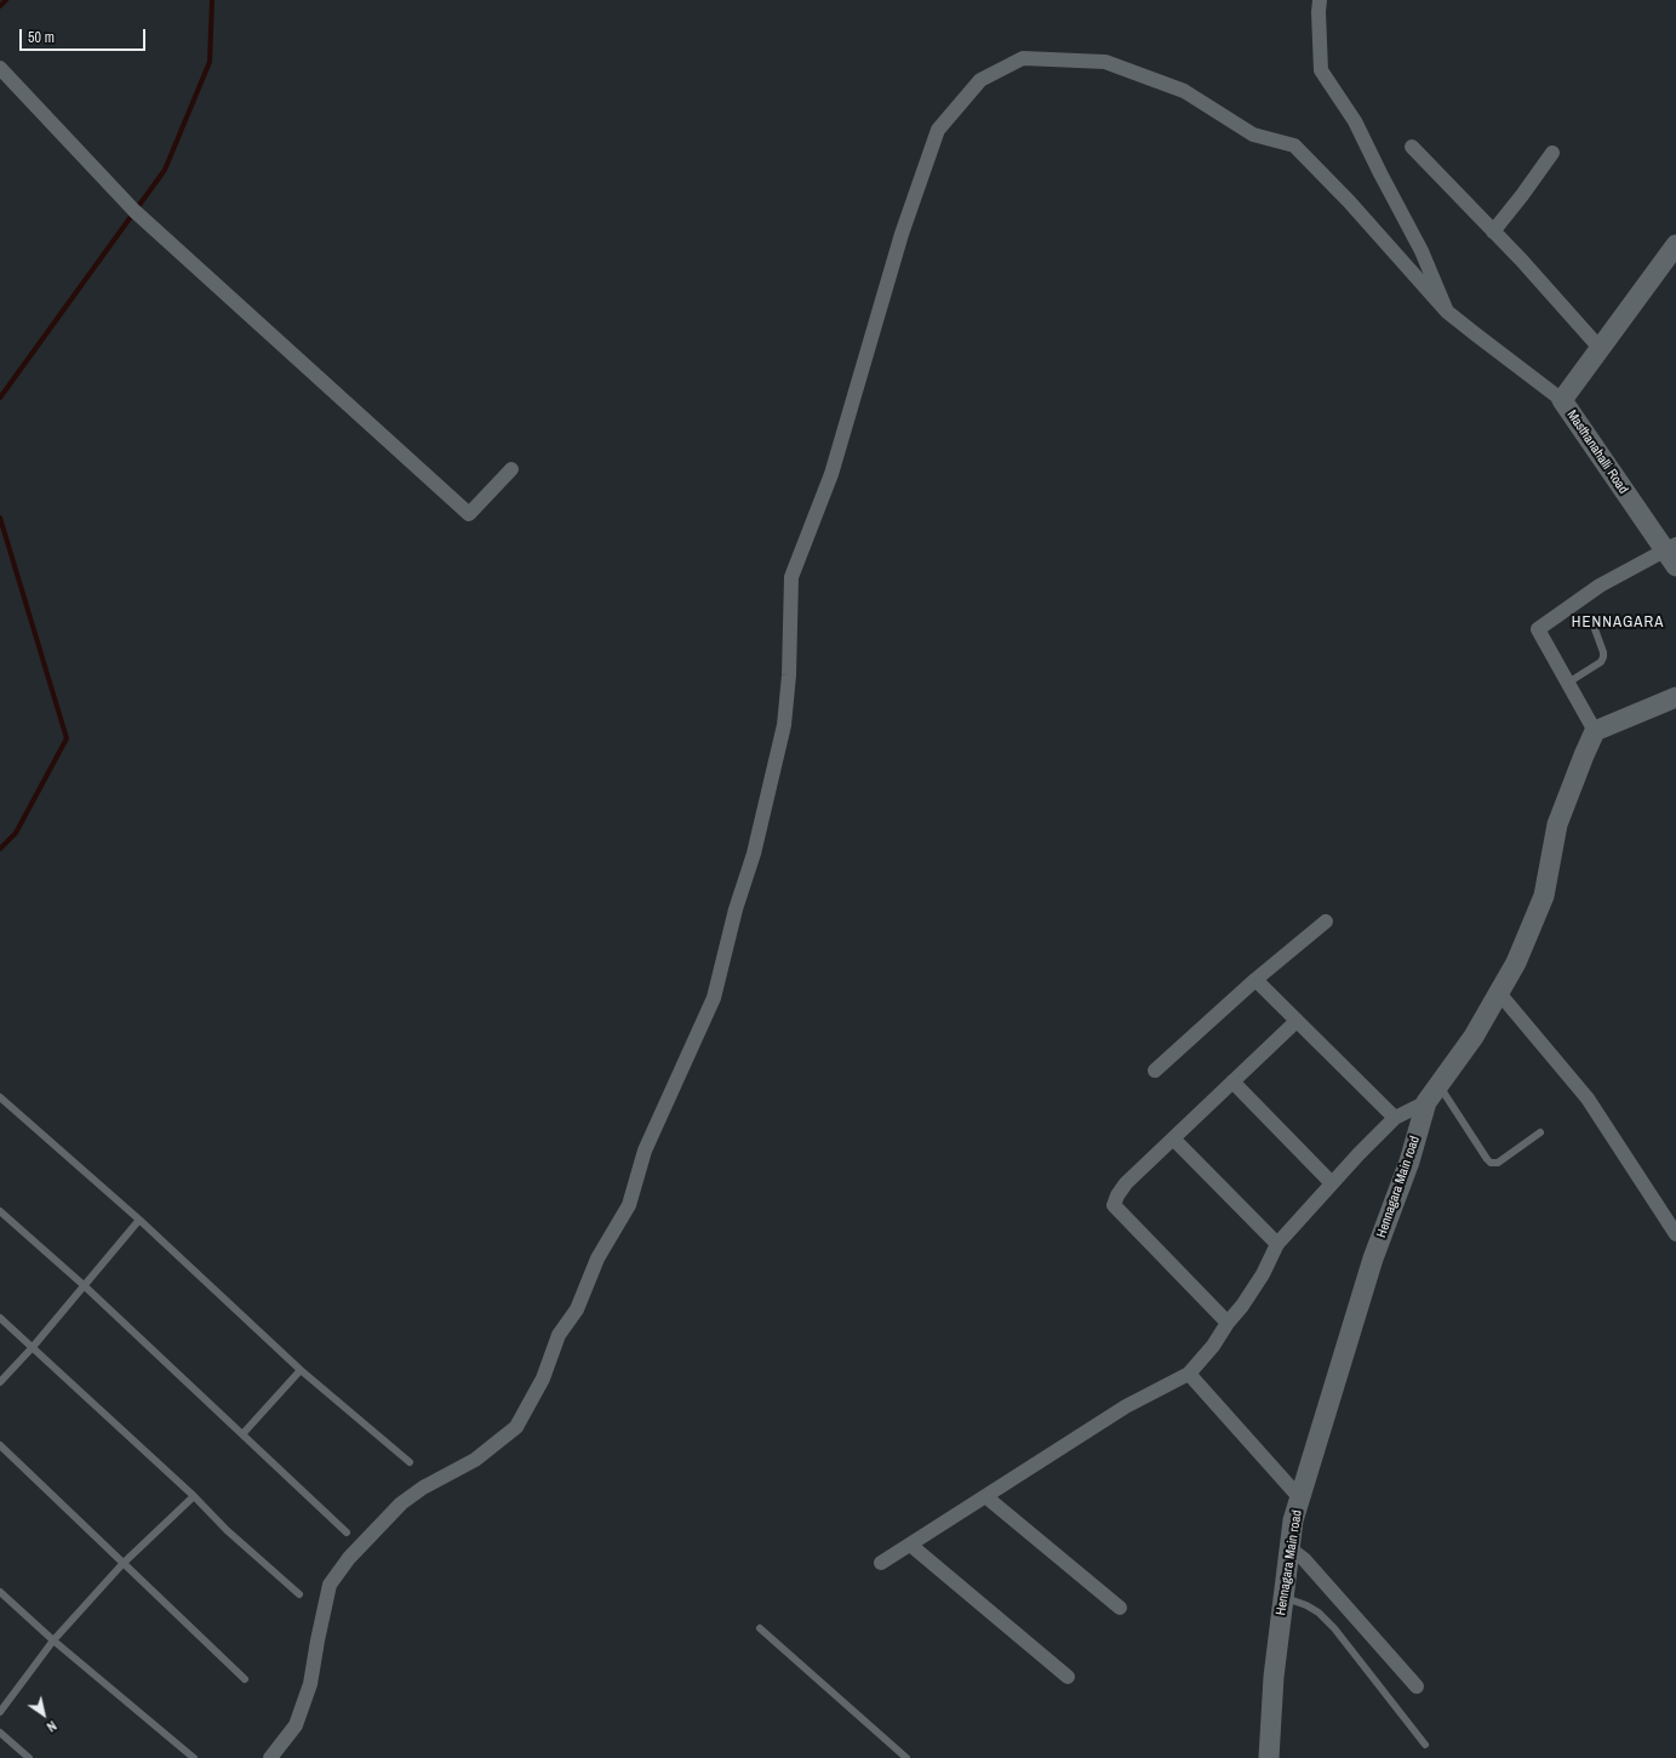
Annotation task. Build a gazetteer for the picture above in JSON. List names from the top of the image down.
{
  "streets": {
    "street": ["Masthanahalli Road", "Hennagara Main road"]
  },
  "districts": ["HENNAGARA"],
  "scale_bar": "50 m",
  "north": "bottom right"
}
